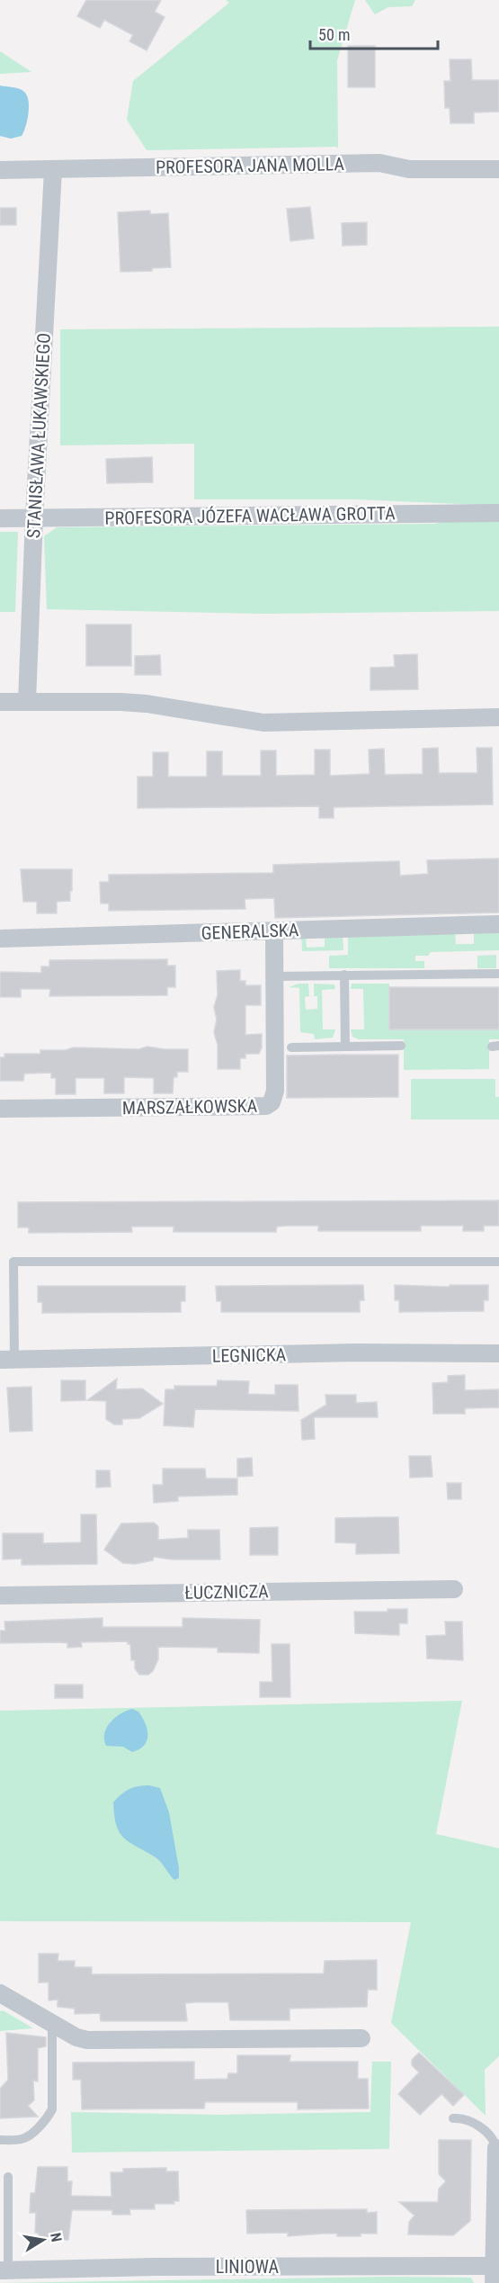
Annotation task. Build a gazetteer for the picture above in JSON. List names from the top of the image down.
{
  "streets": {
    "street": [
      "PROFESORA JANA MOLLA",
      "STANISŁAWA ŁUKAWSKIEGO",
      "PROFESORA JÓZEFA WACŁAWA GROTTA",
      "GENERALSKA",
      "MARSZAŁKOWSKA",
      "LEGNICKA",
      "ŁUCZNICZA",
      "LINIOWA"
    ]
  },
  "crossings": [
    ["PROFESORA JANA MOLLA", "STANISŁAWA ŁUKAWSKIEGO"],
    ["STANISŁAWA ŁUKAWSKIEGO", "PROFESORA JÓZEFA WACŁAWA GROTTA"],
    ["GENERALSKA", "MARSZAŁKOWSKA"]
  ],
  "scale_bar": "50 m",
  "north": "right"
}
